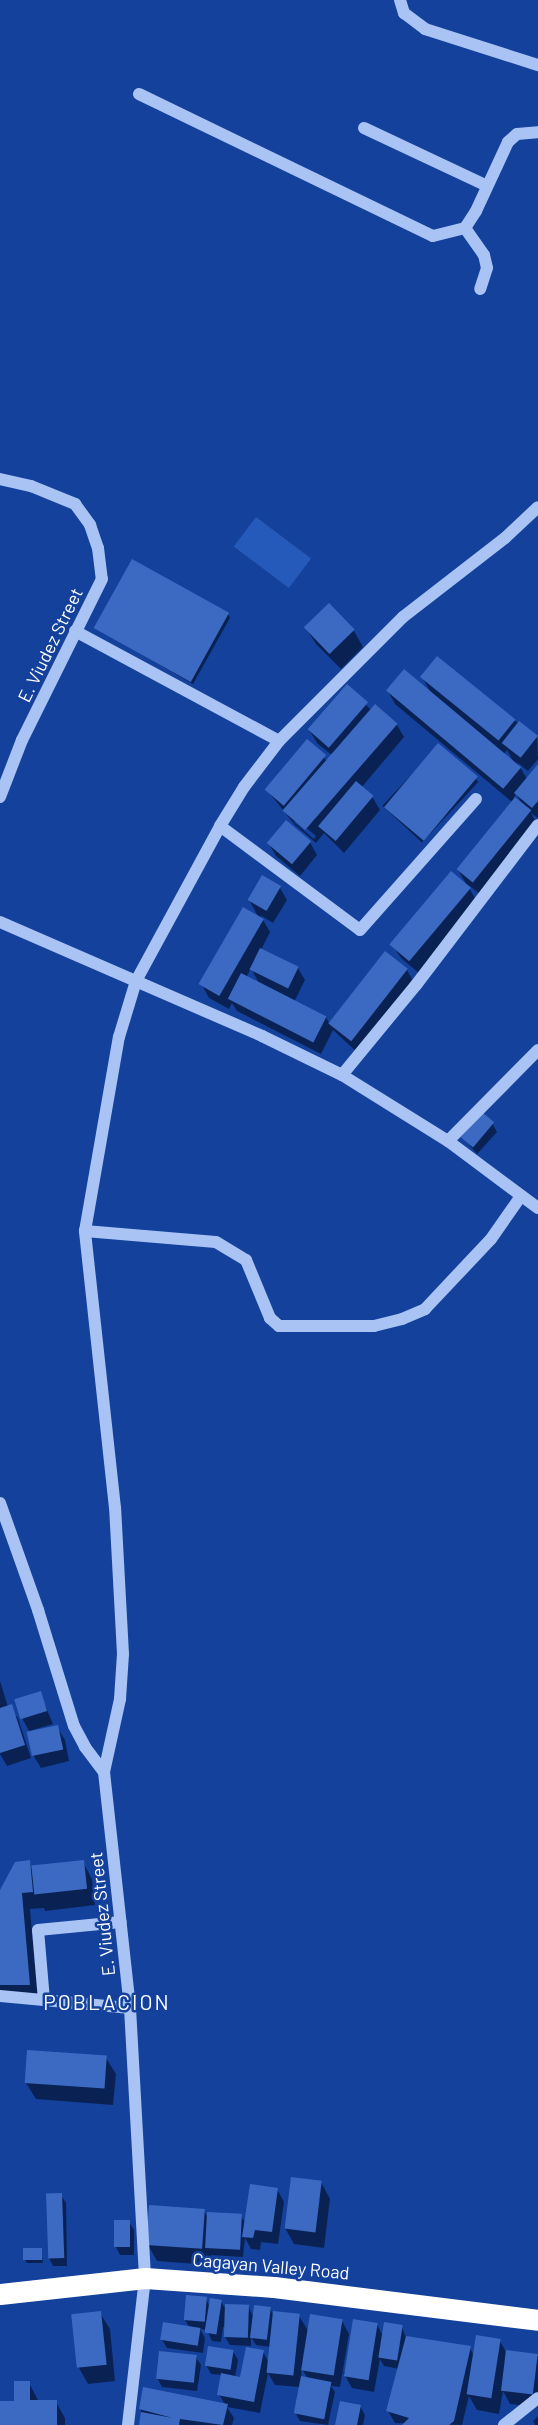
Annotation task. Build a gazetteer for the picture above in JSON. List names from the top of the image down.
{
  "streets": {
    "highway": ["Cagayan Valley Road"],
    "street": ["E. Viudez Street"]
  },
  "crossings": [
    ["E. Viudez Street", "Cagayan Valley Road"]
  ],
  "districts": ["POBLACION"]
}
